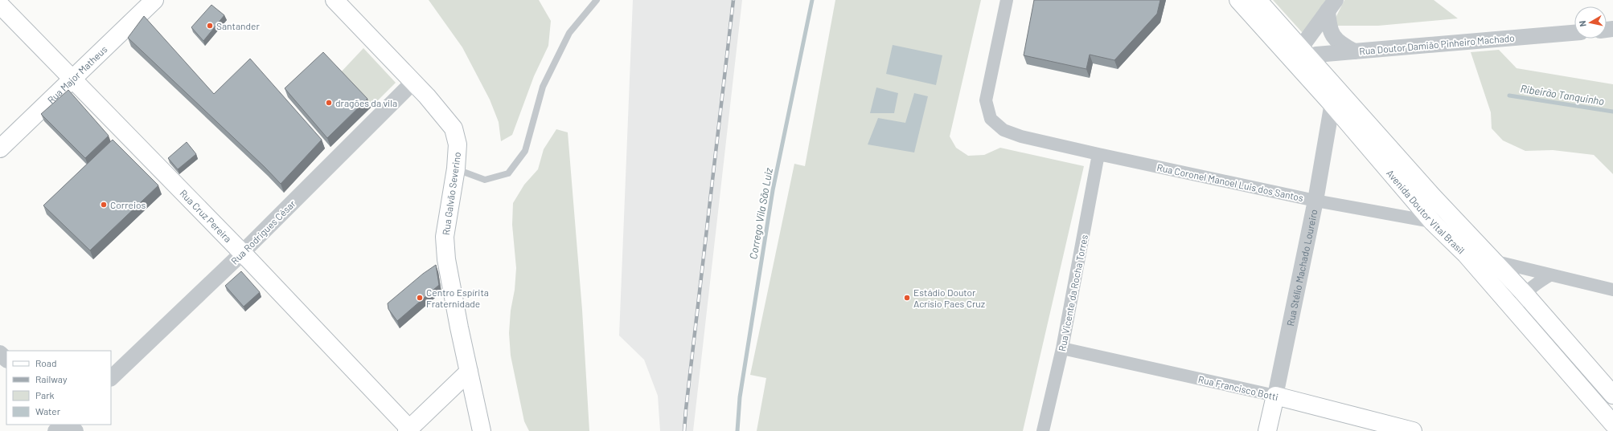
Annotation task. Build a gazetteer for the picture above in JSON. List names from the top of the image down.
{
  "streets": {
    "main road": [
      "Rua Major Matheus",
      "Rua Galvão Severino",
      "Avenida Doutor Vital Brasil",
      "Rua Cruz Pereira",
      "Rua Stélio Machado Loureiro",
      "Rua Francisco Botti"
    ],
    "street": [
      "Rua Doutor Damião Pinheiro Machado",
      "Rua Coronel Manoel Luis dos Santos",
      "Rua Rodrigues César",
      "Rua Vicente da Rocha Torres"
    ]
  },
  "crossings": [
    ["Rua Doutor Damião Pinheiro Machado", "Avenida Doutor Vital Brasil"],
    ["Rua Major Matheus", "Rua Cruz Pereira"],
    ["Rua Coronel Manoel Luis dos Santos", "Avenida Doutor Vital Brasil"],
    ["Rua Coronel Manoel Luis dos Santos", "Rua Stélio Machado Loureiro"],
    ["Rua Coronel Manoel Luis dos Santos", "Rua Vicente da Rocha Torres"],
    ["Rua Galvão Severino", "Rua Rodrigues César"],
    ["Avenida Doutor Vital Brasil", "Rua Stélio Machado Loureiro"],
    ["Rua Cruz Pereira", "Rua Rodrigues César"],
    ["Rua Stélio Machado Loureiro", "Rua Francisco Botti"],
    ["Rua Vicente da Rocha Torres", "Rua Francisco Botti"]
  ],
  "water": ["Ribeirão Tanquinho", "Corrego Vila São Luiz"],
  "places": [
    "Santander",
    "dragões da vila",
    "Correios",
    "Centro Espírita Fraternidade",
    "Estádio Doutor Acrísio Paes Cruz"
  ],
  "legend": [
    "Road",
    "Railway",
    "Park",
    "Water"
  ],
  "north": "left"
}
